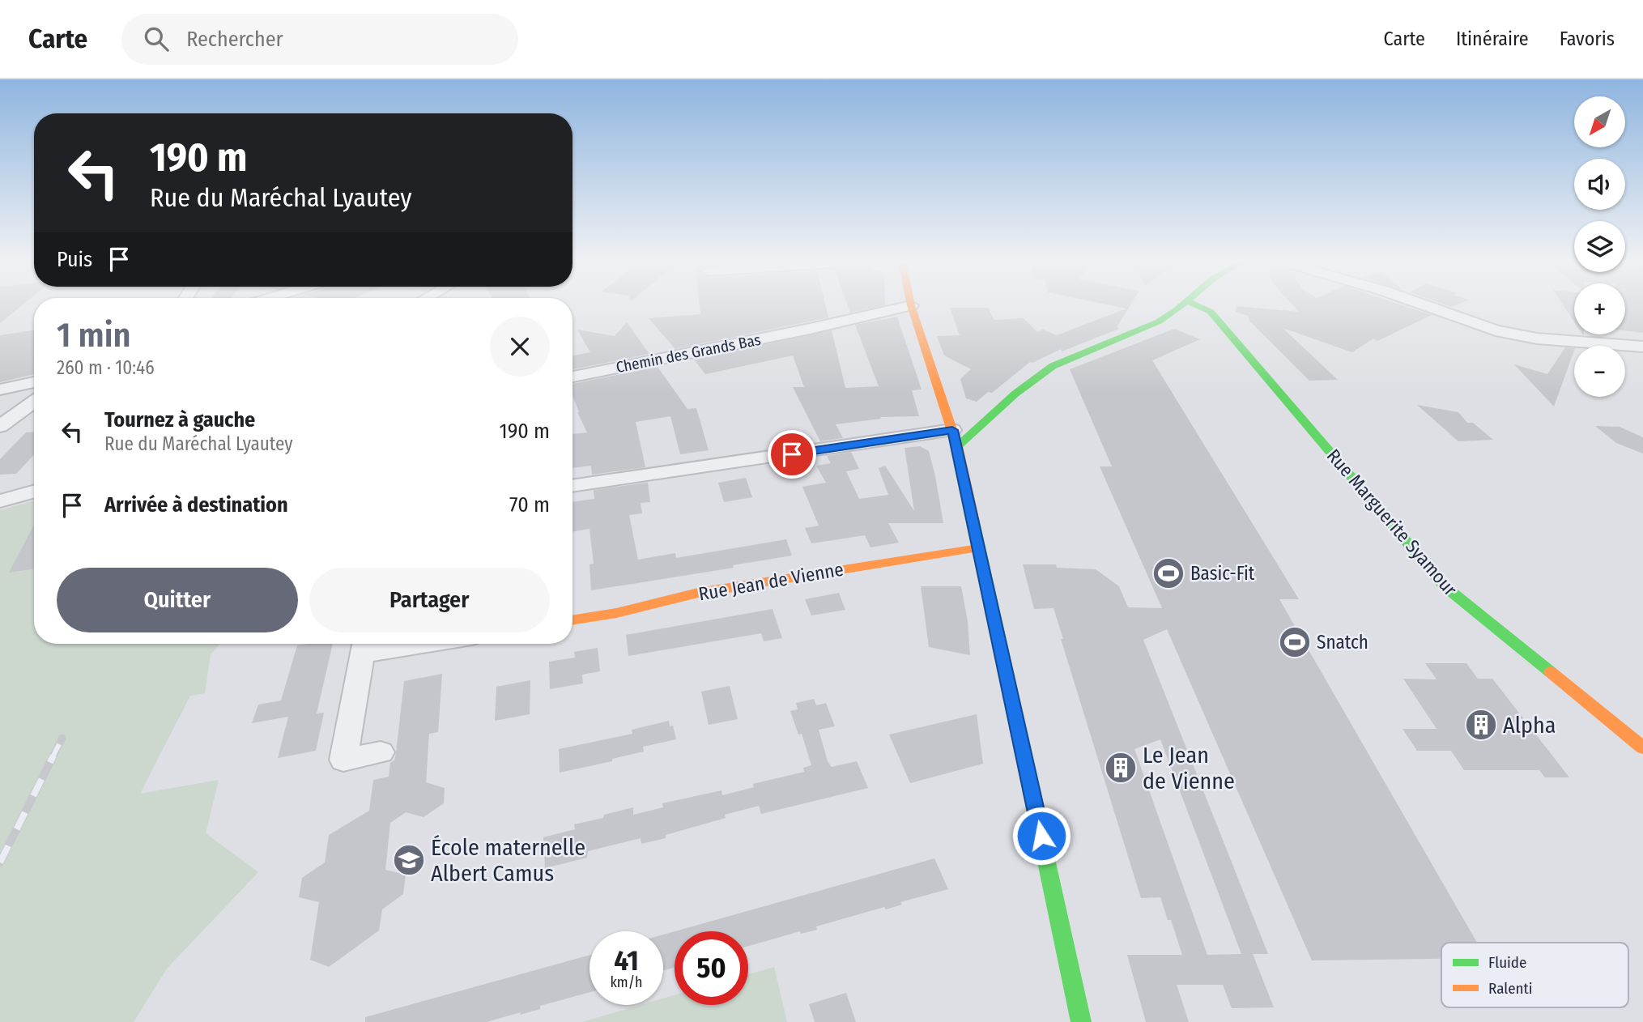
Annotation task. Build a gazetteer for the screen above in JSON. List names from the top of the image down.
{
  "streets": {
    "street": ["Chemin des Grands Bas", "Rue Marguerite Syamour", "Rue Jean de Vienne"]
  },
  "places": {
    "sports": ["Basic-Fit", "Snatch"],
    "building": ["Alpha", "Le Jean de Vienne"],
    "school or university": ["École maternelle Albert Camus"]
  },
  "legend": ["Fluide", "Ralenti"],
  "north": "bottom left",
  "page": {
    "header": "Carte",
    "search": "Rechercher",
    "nav": ["Carte", "Itinéraire", "Favoris"],
    "map_buttons": ["+", "−"],
    "turn": ["190 m", "Rue du Maréchal Lyautey"],
    "then": "Puis",
    "heading": ["1 min", "260 m · 10:46"],
    "list": [
      {
        "name": "Tournez à gauche",
        "note": "Rue du Maréchal Lyautey",
        "value": "190 m"
      },
      {
        "name": "Arrivée à destination",
        "value": "70 m"
      }
    ],
    "buttons": ["Quitter", "Partager"],
    "speed": "41 km/h",
    "limit": "50"
  }
}
